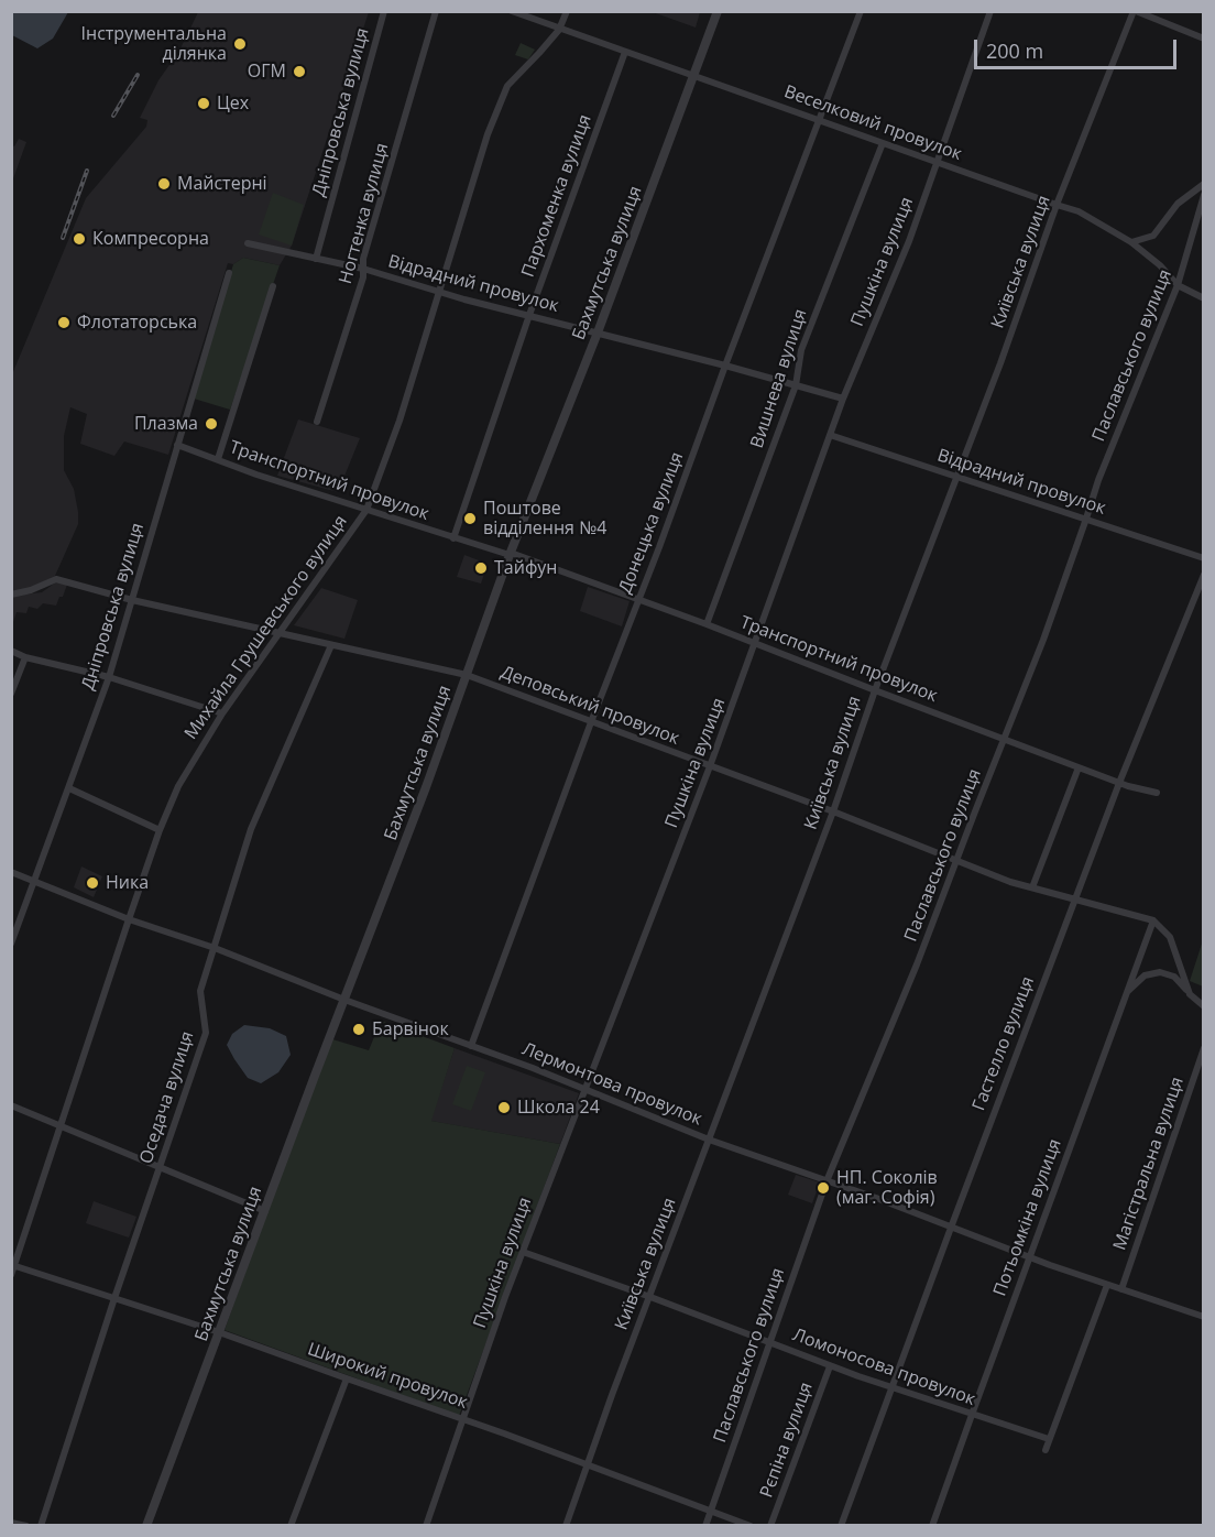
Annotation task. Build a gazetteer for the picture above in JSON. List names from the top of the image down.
{
  "streets": {
    "street": [
      "Дніпровська вулиця",
      "Веселковий провулок",
      "Пархоменка вулиця",
      "Ногтенка вулиця",
      "Пушкіна вулиця",
      "Київська вулиця",
      "Бахмутська вулиця",
      "Відрадний провулок",
      "Паславського вулиця",
      "Вишнева вулиця",
      "Транспортний провулок",
      "Донецька вулиця",
      "Михайла Грушевського вулиця",
      "Деповський провулок",
      "Гастелло вулиця",
      "Лермонтова провулок",
      "Оседача вулиця",
      "Магістральна вулиця",
      "Потьомкіна вулиця",
      "Ломоносова провулок",
      "Широкий провулок",
      "Рєпіна вулиця"
    ]
  },
  "crossings": [
    ["Дніпровська вулиця", "Відрадний провулок"],
    ["Дніпровська вулиця", "Транспортний провулок"],
    ["Дніпровська вулиця", "Деповський провулок"],
    ["Дніпровська вулиця", "Лермонтова провулок"],
    ["Веселковий провулок", "Пархоменка вулиця"],
    ["Веселковий провулок", "Пушкіна вулиця"],
    ["Веселковий провулок", "Київська вулиця"],
    ["Веселковий провулок", "Бахмутська вулиця"],
    ["Веселковий провулок", "Паславського вулиця"],
    ["Веселковий провулок", "Вишнева вулиця"],
    ["Веселковий провулок", "Донецька вулиця"],
    ["Веселковий провулок", "Михайла Грушевського вулиця"],
    ["Пархоменка вулиця", "Відрадний провулок"],
    ["Пархоменка вулиця", "Транспортний провулок"],
    ["Ногтенка вулиця", "Відрадний провулок"],
    ["Пушкіна вулиця", "Відрадний провулок"],
    ["Пушкіна вулиця", "Транспортний провулок"],
    ["Пушкіна вулиця", "Деповський провулок"],
    ["Пушкіна вулиця", "Лермонтова провулок"],
    ["Пушкіна вулиця", "Ломоносова провулок"],
    ["Пушкіна вулиця", "Широкий провулок"],
    ["Київська вулиця", "Відрадний провулок"],
    ["Київська вулиця", "Транспортний провулок"],
    ["Київська вулиця", "Деповський провулок"],
    ["Київська вулиця", "Лермонтова провулок"],
    ["Київська вулиця", "Ломоносова провулок"],
    ["Київська вулиця", "Широкий провулок"],
    ["Бахмутська вулиця", "Відрадний провулок"],
    ["Бахмутська вулиця", "Транспортний провулок"],
    ["Бахмутська вулиця", "Деповський провулок"],
    ["Бахмутська вулиця", "Лермонтова провулок"],
    ["Бахмутська вулиця", "Широкий провулок"],
    ["Відрадний провулок", "Паславського вулиця"],
    ["Відрадний провулок", "Вишнева вулиця"],
    ["Відрадний провулок", "Донецька вулиця"],
    ["Відрадний провулок", "Михайла Грушевського вулиця"],
    ["Паславського вулиця", "Транспортний провулок"],
    ["Паславського вулиця", "Деповський провулок"],
    ["Паславського вулиця", "Лермонтова провулок"],
    ["Паславського вулиця", "Ломоносова провулок"],
    ["Паславського вулиця", "Широкий провулок"],
    ["Вишнева вулиця", "Транспортний провулок"],
    ["Транспортний провулок", "Донецька вулиця"],
    ["Транспортний провулок", "Михайла Грушевського вулиця"],
    ["Транспортний провулок", "Гастелло вулиця"],
    ["Донецька вулиця", "Деповський провулок"],
    ["Донецька вулиця", "Лермонтова провулок"],
    ["Михайла Грушевського вулиця", "Деповський провулок"],
    ["Михайла Грушевського вулиця", "Лермонтова провулок"],
    ["Михайла Грушевського вулиця", "Широкий провулок"],
    ["Деповський провулок", "Гастелло вулиця"],
    ["Деповський провулок", "Оседача вулиця"],
    ["Деповський провулок", "Потьомкіна вулиця"],
    ["Гастелло вулиця", "Лермонтова провулок"],
    ["Гастелло вулиця", "Ломоносова провулок"],
    ["Лермонтова провулок", "Оседача вулиця"],
    ["Лермонтова провулок", "Магістральна вулиця"],
    ["Лермонтова провулок", "Потьомкіна вулиця"],
    ["Оседача вулиця", "Широкий провулок"],
    ["Потьомкіна вулиця", "Ломоносова провулок"],
    ["Ломоносова провулок", "Рєпіна вулиця"]
  ],
  "places": [
    "Інструментальна ділянка",
    "ОГМ",
    "Цех",
    "Майстерні",
    "Компресорна",
    "Флотаторська",
    "Плазма",
    "Поштове відділення №4",
    "Тайфун",
    "Ника",
    "Барвінок",
    "Школа 24",
    "НП. Соколів (маг. Софія)"
  ],
  "scale_bar": "200 m"
}
